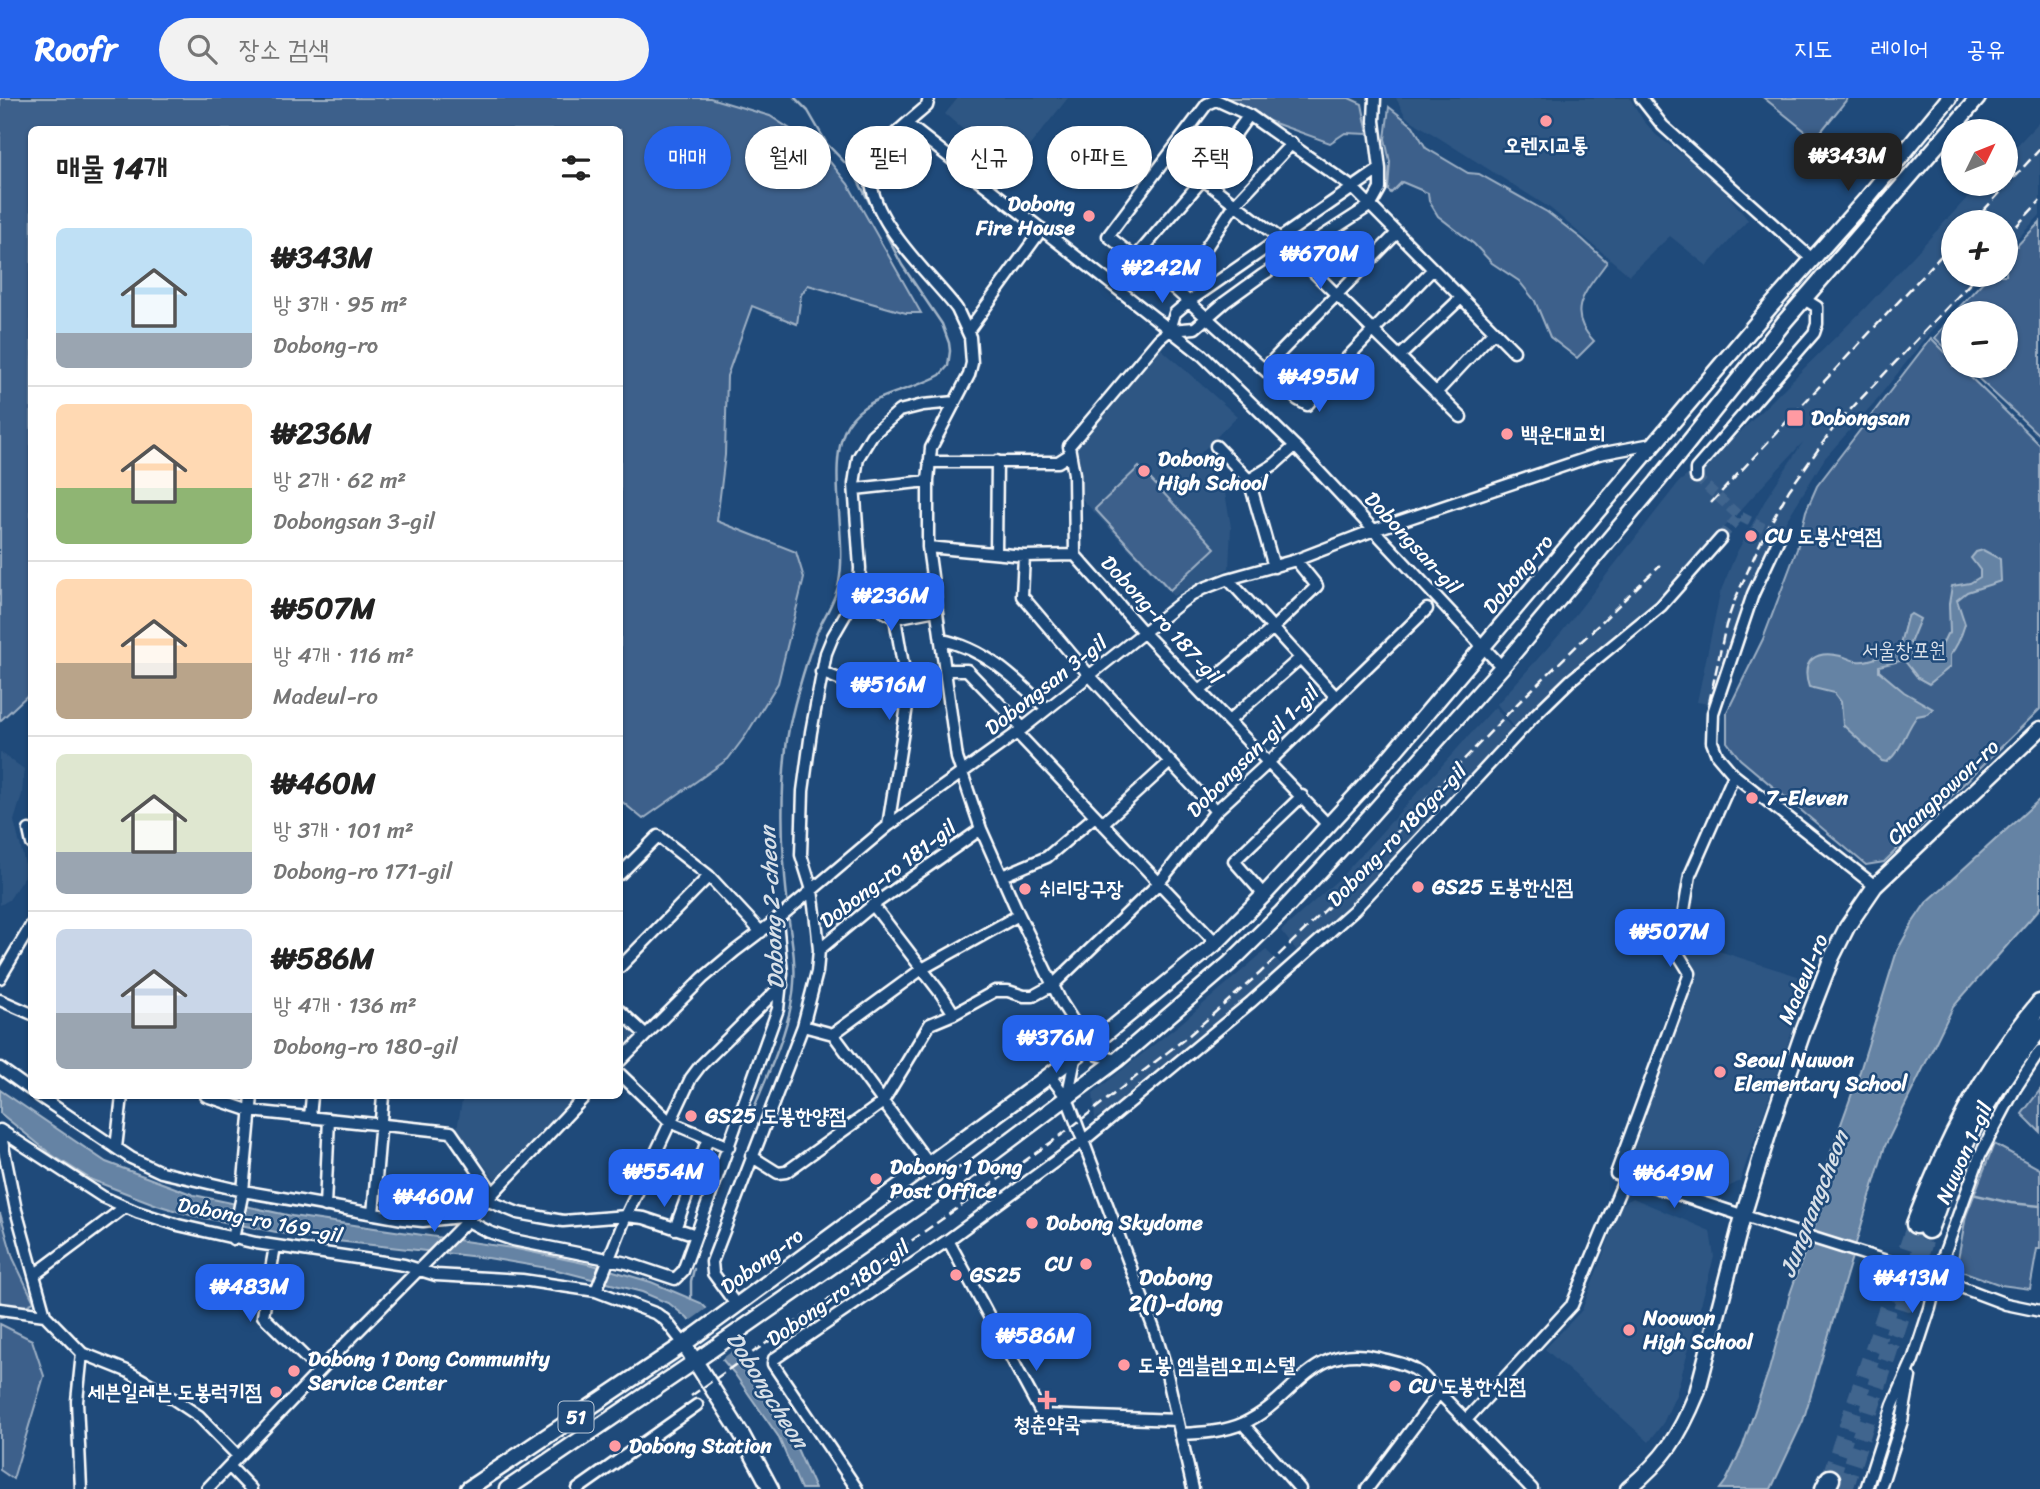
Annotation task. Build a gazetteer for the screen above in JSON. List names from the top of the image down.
{
  "streets": {
    "main road": [
      "Dobong-ro",
      "Changpowon-ro",
      "Madeul-ro",
      "51"
    ],
    "street": [
      "Dobongsan-gil",
      "Dobong-ro 187-gil",
      "Dobongsan 3-gil",
      "Dobongsan-gil 1-gil",
      "Dobong-ro 180ga-gil",
      "Dobong-ro 181-gil",
      "Nuwon 1-gil",
      "Dobong-ro 169-gil",
      "Dobong-ro 180-gil"
    ]
  },
  "crossings": [
    ["Dobongsan-gil", "Dobong-ro"],
    ["Dobongsan-gil", "Dobongsan 3-gil"],
    ["Dobongsan-gil", "Dobong-ro 181-gil"],
    ["Dobong-ro", "Dobong-ro 187-gil"],
    ["Dobong-ro", "Dobongsan 3-gil"],
    ["Dobong-ro", "Dobong-ro 181-gil"],
    ["Dobong-ro", "Dobong-ro 169-gil"],
    ["Dobong-ro 187-gil", "Dobongsan 3-gil"],
    ["Dobong-ro 187-gil", "Dobongsan-gil 1-gil"],
    ["Dobongsan 3-gil", "Dobong-ro 181-gil"],
    ["Dobongsan-gil 1-gil", "Dobong-ro 181-gil"],
    ["Changpowon-ro", "Madeul-ro"],
    ["Dobong-ro 180ga-gil", "Dobong-ro 180-gil"]
  ],
  "districts": ["Dobong 2(i)-dong"],
  "water": ["Dobong 2-cheon", "Jungnangcheon", "Dobongcheon"],
  "parks": ["서울창포원"],
  "places": {
    "other": [
      "오렌지교통",
      "Dobong Fire House",
      "백운대교회",
      "Dobong High School",
      "CU 도봉산역점",
      "7-Eleven",
      "GS25 도봉한신점",
      "쉬리당구장",
      "Seoul Nuwon Elementary School",
      "GS25 도봉한양점",
      "Dobong 1 Dong Post Office",
      "Dobong Skydome",
      "CU",
      "GS25",
      "Noowon High School",
      "도봉 엠블렘오피스텔",
      "Dobong 1 Dong Community Service Center",
      "CU 도봉한신점",
      "세븐일레븐 도봉럭키점",
      "Dobong Station"
    ],
    "transit": ["Dobongsan"],
    "health": ["청춘약국"]
  },
  "north": "top right",
  "page": {
    "header": "Roofr",
    "search": "장소 검색",
    "nav": ["지도", "레이어", "공유"],
    "map_buttons": ["+", "−"],
    "chip": [
      "매매",
      "월세",
      "필터",
      "신규",
      "아파트",
      "주택"
    ],
    "heading": "매물 14개",
    "price": [
      "₩343M",
      "₩670M",
      "₩242M",
      "₩495M",
      "₩236M",
      "₩516M",
      "₩507M",
      "₩376M",
      "₩554M",
      "₩649M",
      "₩460M",
      "₩413M",
      "₩483M",
      "₩586M"
    ],
    "list": [
      {
        "name": "₩343M",
        "note": "방 3개 · 95 m² · Dobong-ro"
      },
      {
        "name": "₩236M",
        "note": "방 2개 · 62 m² · Dobongsan 3-gil"
      },
      {
        "name": "₩507M",
        "note": "방 4개 · 116 m² · Madeul-ro"
      },
      {
        "name": "₩460M",
        "note": "방 3개 · 101 m² · Dobong-ro 171-gil"
      },
      {
        "name": "₩586M",
        "note": "방 4개 · 136 m² · Dobong-ro 180-gil"
      }
    ]
  }
}
